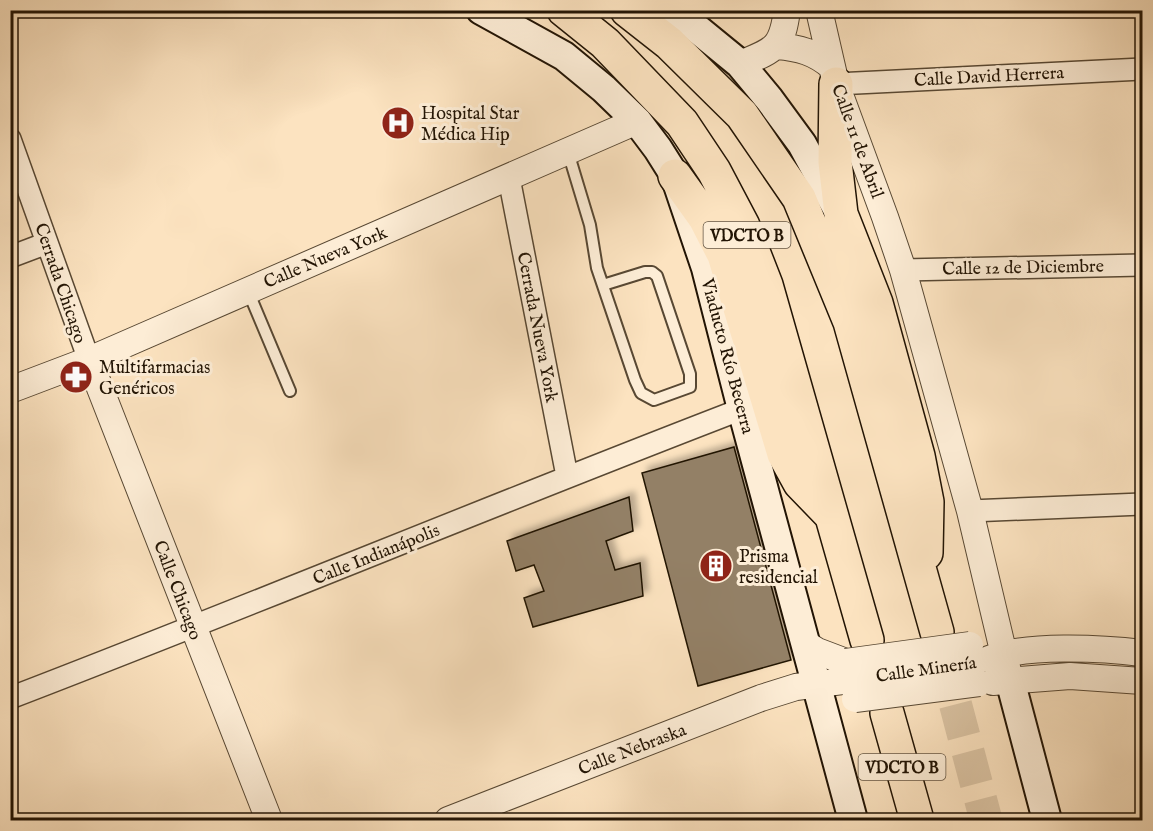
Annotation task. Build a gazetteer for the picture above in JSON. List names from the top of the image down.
{
  "streets": {
    "highway": ["VDCTO B"],
    "main road": ["Viaducto Río Becerra"],
    "street": [
      "Calle David Herrera",
      "Calle 11 de Abril",
      "Calle Nueva York",
      "Calle 12 de Diciembre",
      "Cerrada Chicago",
      "Cerrada Nueva York",
      "Calle Indianápolis",
      "Calle Chicago",
      "Calle Minería",
      "Calle Nebraska"
    ]
  },
  "crossings": [
    ["Calle David Herrera", "Calle 11 de Abril"],
    ["Calle 11 de Abril", "Calle 12 de Diciembre"],
    ["VDCTO B", "Calle Minería"],
    ["Calle Nueva York", "Cerrada Chicago"],
    ["Calle Nueva York", "Cerrada Nueva York"],
    ["Calle Nueva York", "Viaducto Río Becerra"],
    ["Calle Nueva York", "Calle Chicago"],
    ["Cerrada Chicago", "Calle Chicago"],
    ["Cerrada Nueva York", "Calle Indianápolis"],
    ["Viaducto Río Becerra", "Calle Indianápolis"],
    ["Viaducto Río Becerra", "Calle Minería"],
    ["Viaducto Río Becerra", "Calle Nebraska"],
    ["Calle Indianápolis", "Calle Chicago"],
    ["Calle Minería", "Calle Nebraska"]
  ],
  "places": {
    "hospital": ["Hospital Star Médica Hip"],
    "pharmacy": ["Multifarmacias Genéricos"],
    "building": ["Prisma residencial"]
  }
}
